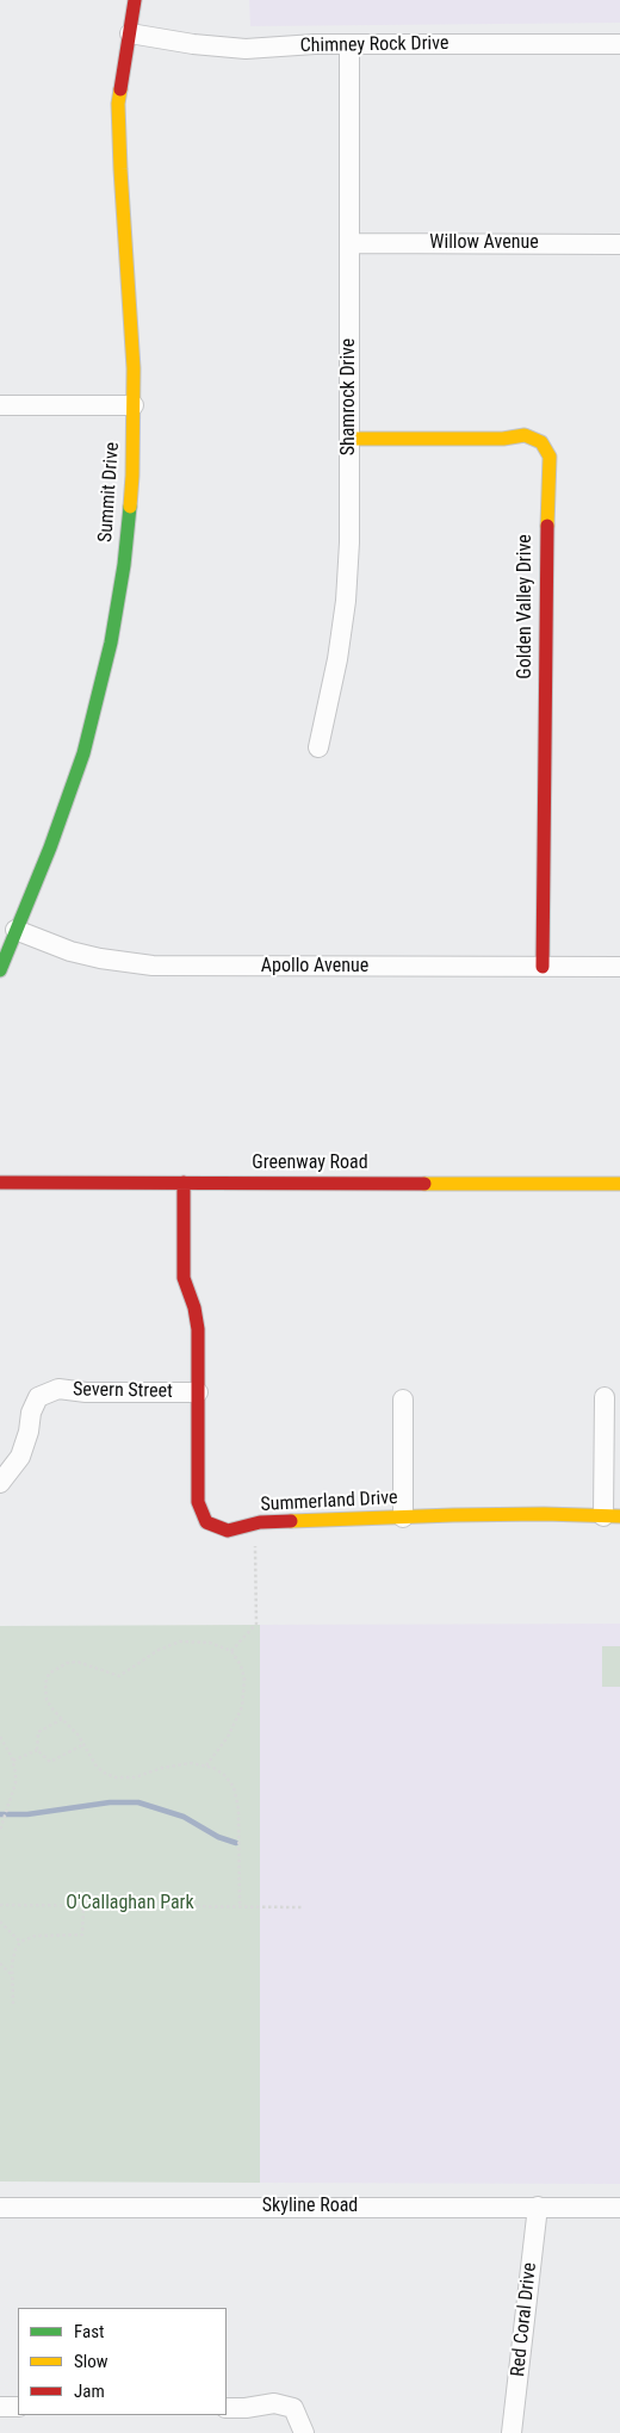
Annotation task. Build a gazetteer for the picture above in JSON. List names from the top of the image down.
{
  "streets": {
    "street": [
      "Chimney Rock Drive",
      "Willow Avenue",
      "Shamrock Drive",
      "Summit Drive",
      "Golden Valley Drive",
      "Apollo Avenue",
      "Greenway Road",
      "Severn Street",
      "Summerland Drive",
      "Skyline Road",
      "Red Coral Drive"
    ]
  },
  "crossings": [
    ["Chimney Rock Drive", "Shamrock Drive"],
    ["Chimney Rock Drive", "Summit Drive"],
    ["Willow Avenue", "Shamrock Drive"],
    ["Shamrock Drive", "Golden Valley Drive"],
    ["Summit Drive", "Apollo Avenue"],
    ["Golden Valley Drive", "Apollo Avenue"],
    ["Greenway Road", "Summerland Drive"],
    ["Severn Street", "Summerland Drive"],
    ["Skyline Road", "Red Coral Drive"]
  ],
  "parks": ["O'Callaghan Park"],
  "legend": ["Fast", "Slow", "Jam"]
}
